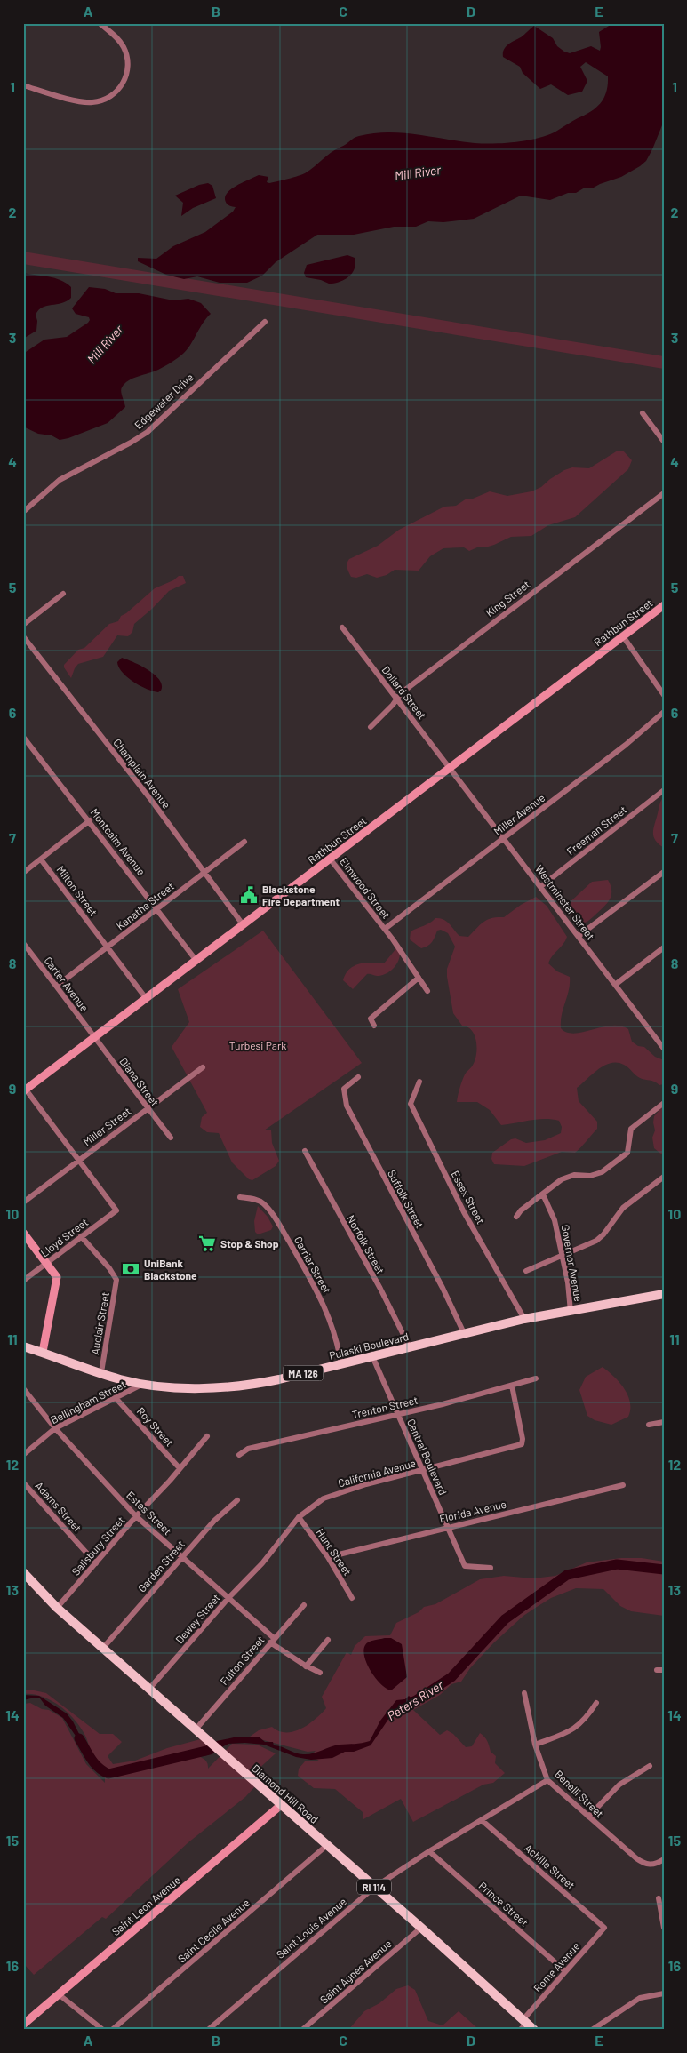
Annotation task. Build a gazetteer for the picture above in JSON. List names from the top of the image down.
{
  "streets": {
    "main road": [
      "Pulaski Boulevard",
      "MA 126",
      "Diamond Hill Road",
      "RI 114"
    ],
    "street": [
      "Edgewater Drive",
      "King Street",
      "Rathbun Street",
      "Dollard Street",
      "Champlain Avenue",
      "Miller Avenue",
      "Freeman Street",
      "Montcalm Avenue",
      "Elmwood Street",
      "Milton Street",
      "Westminster Street",
      "Kanatha Street",
      "Carter Avenue",
      "Diana Street",
      "Miller Street",
      "Essex Street",
      "Suffolk Street",
      "Lloyd Street",
      "Norfolk Street",
      "Governor Avenue",
      "Carrier Street",
      "Auclair Street",
      "Bellingham Street",
      "Trenton Street",
      "Roy Street",
      "Central Boulevard",
      "California Avenue",
      "Adams Street",
      "Florida Avenue",
      "Estes Street",
      "Salisbury Street",
      "Hunt Street",
      "Garden Street",
      "Dewey Street",
      "Fulton Street",
      "Benelli Street",
      "Achille Street",
      "Prince Street",
      "Saint Leon Avenue",
      "Saint Louis Avenue",
      "Saint Cecile Avenue",
      "Rome Avenue",
      "Saint Agnes Avenue"
    ]
  },
  "crossings": [
    ["King Street", "Dollard Street"],
    ["Rathbun Street", "Dollard Street"],
    ["Rathbun Street", "Champlain Avenue"],
    ["Rathbun Street", "Montcalm Avenue"],
    ["Rathbun Street", "Elmwood Street"],
    ["Rathbun Street", "Milton Street"],
    ["Rathbun Street", "Westminster Street"],
    ["Rathbun Street", "Carter Avenue"],
    ["Rathbun Street", "Diana Street"],
    ["Dollard Street", "Westminster Street"],
    ["Champlain Avenue", "Kanatha Street"],
    ["Miller Avenue", "Elmwood Street"],
    ["Miller Avenue", "Westminster Street"],
    ["Freeman Street", "Westminster Street"],
    ["Montcalm Avenue", "Kanatha Street"],
    ["Milton Street", "Kanatha Street"],
    ["Kanatha Street", "Carter Avenue"],
    ["Carter Avenue", "Diana Street"],
    ["Diana Street", "Miller Street"],
    ["Miller Street", "Lloyd Street"],
    ["Essex Street", "Pulaski Boulevard"],
    ["Suffolk Street", "Pulaski Boulevard"],
    ["Lloyd Street", "Auclair Street"],
    ["Norfolk Street", "Pulaski Boulevard"],
    ["Governor Avenue", "Pulaski Boulevard"],
    ["Carrier Street", "Pulaski Boulevard"],
    ["Auclair Street", "Pulaski Boulevard"],
    ["Pulaski Boulevard", "MA 126"],
    ["Pulaski Boulevard", "Bellingham Street"],
    ["Pulaski Boulevard", "Central Boulevard"],
    ["Bellingham Street", "Roy Street"],
    ["Bellingham Street", "Estes Street"],
    ["Trenton Street", "Central Boulevard"],
    ["Trenton Street", "California Avenue"],
    ["Roy Street", "Salisbury Street"],
    ["Central Boulevard", "California Avenue"],
    ["Central Boulevard", "Florida Avenue"],
    ["California Avenue", "Hunt Street"],
    ["California Avenue", "Dewey Street"],
    ["Adams Street", "Salisbury Street"],
    ["Florida Avenue", "Hunt Street"],
    ["Estes Street", "Salisbury Street"],
    ["Estes Street", "Garden Street"],
    ["Estes Street", "Dewey Street"],
    ["Estes Street", "Fulton Street"],
    ["Salisbury Street", "Diamond Hill Road"],
    ["Garden Street", "Diamond Hill Road"],
    ["Dewey Street", "Diamond Hill Road"],
    ["Fulton Street", "Diamond Hill Road"],
    ["Diamond Hill Road", "Saint Leon Avenue"],
    ["Diamond Hill Road", "Saint Louis Avenue"],
    ["Diamond Hill Road", "Saint Cecile Avenue"],
    ["Diamond Hill Road", "Rome Avenue"],
    ["Diamond Hill Road", "Saint Agnes Avenue"],
    ["Benelli Street", "Saint Louis Avenue"],
    ["Achille Street", "Saint Louis Avenue"],
    ["Achille Street", "Rome Avenue"],
    ["Prince Street", "Saint Louis Avenue"],
    ["Prince Street", "Rome Avenue"]
  ],
  "water": ["Mill River", "Peters River"],
  "parks": ["Turbesi Park"],
  "places": {
    "public building": ["Blackstone Fire Department"],
    "supermarket": ["Stop & Shop"],
    "bank": ["UniBank Blackstone"]
  },
  "grid": {
    "columns": [
      "A",
      "B",
      "C",
      "D",
      "E"
    ],
    "rows": [
      "1",
      "2",
      "3",
      "4",
      "5",
      "6",
      "7",
      "8",
      "9",
      "10",
      "11",
      "12",
      "13",
      "14",
      "15",
      "16"
    ]
  }
}
